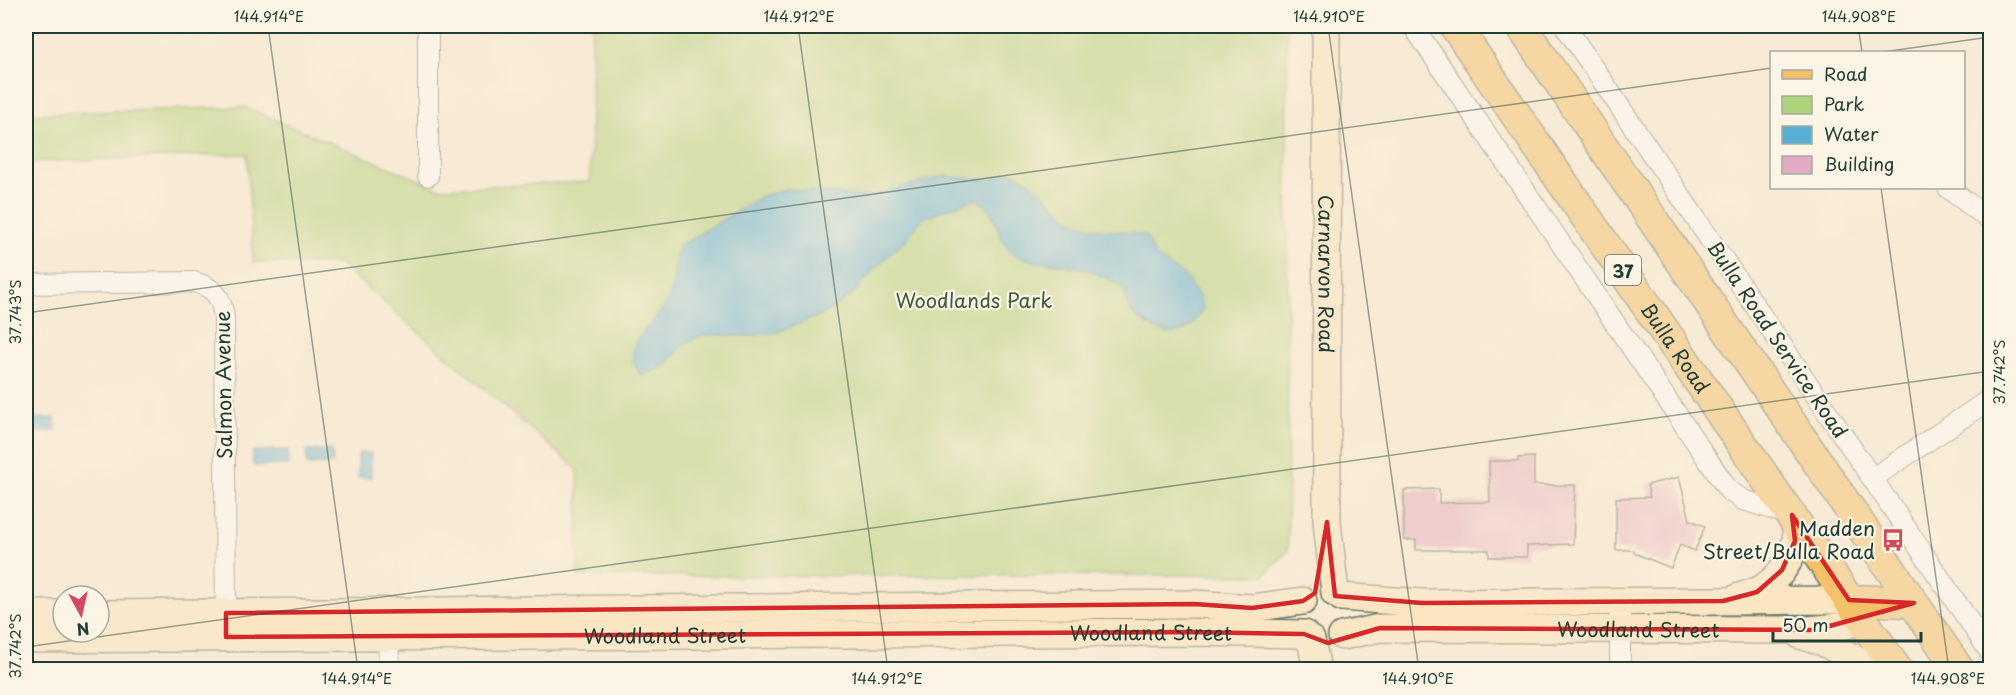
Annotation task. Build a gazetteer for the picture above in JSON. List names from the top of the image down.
{
  "streets": {
    "main road": [
      "37",
      "Carnarvon Road",
      "Bulla Road",
      "Woodland Street"
    ],
    "street": ["Bulla Road Service Road", "Salmon Avenue"]
  },
  "crossings": [
    ["Carnarvon Road", "Woodland Street"],
    ["Bulla Road", "Woodland Street"],
    ["Salmon Avenue", "Woodland Street"]
  ],
  "parks": ["Woodlands Park"],
  "places": {
    "bus stop": ["Madden Street/Bulla Road"]
  },
  "legend": [
    "Road",
    "Park",
    "Water",
    "Building"
  ],
  "scale_bar": "50 m",
  "north": "bottom",
  "coordinates": [
    "144.914°E",
    "144.912°E",
    "144.910°E",
    "144.908°E",
    "37.743°S",
    "37.742°S"
  ]
}
